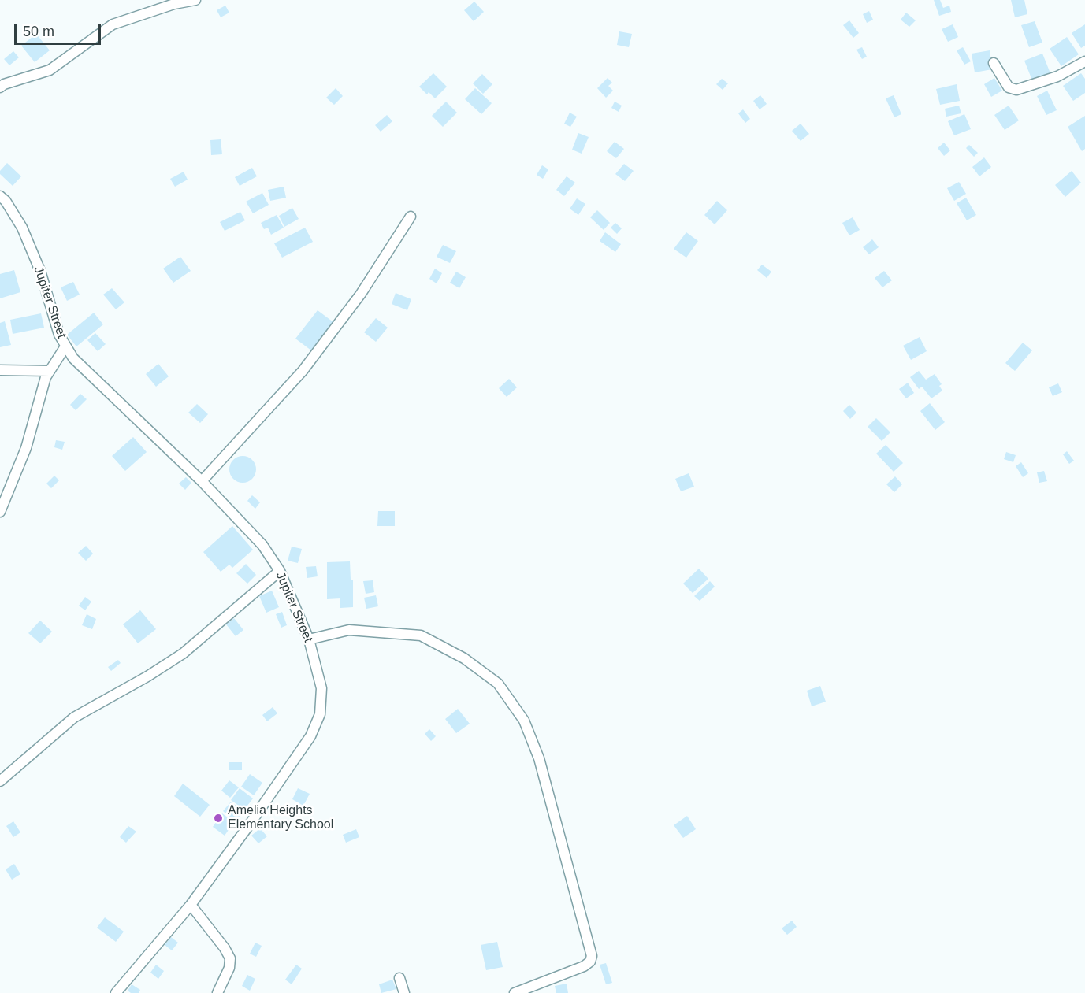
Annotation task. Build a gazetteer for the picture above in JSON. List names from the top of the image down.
{
  "streets": {
    "street": ["Jupiter Street"]
  },
  "places": ["Amelia Heights Elementary School"],
  "scale_bar": "50 m"
}
